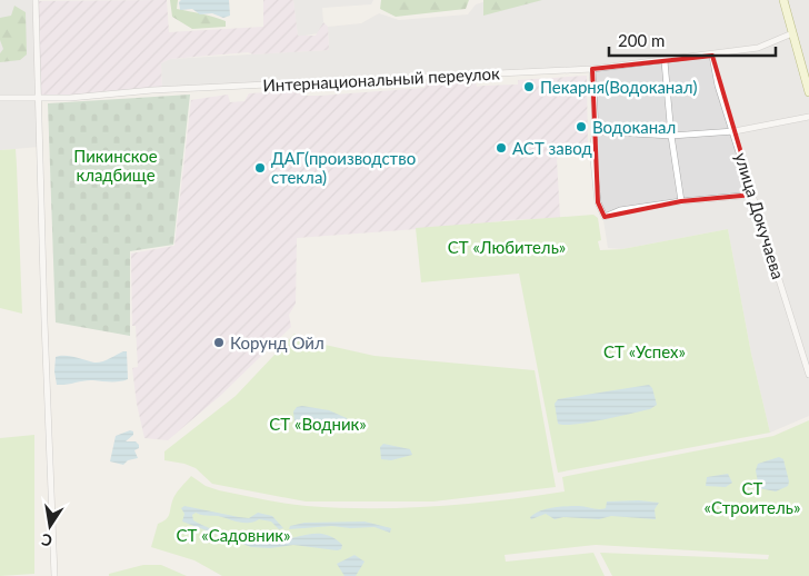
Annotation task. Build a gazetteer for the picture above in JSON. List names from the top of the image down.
{
  "streets": {
    "street": ["Интернациональный переулок", "улица Докучаева"]
  },
  "crossings": [
    ["Интернациональный переулок", "улица Докучаева"]
  ],
  "parks": [
    "Пикинское кладбище",
    "СТ «Любитель»",
    "СТ «Успех»",
    "СТ «Водник»",
    "СТ «Строитель»",
    "СТ «Садовник»"
  ],
  "places": [
    "Пекарня(Водоканал)",
    "Водоканал",
    "АСТ завод",
    "ДАГ(производство стекла)",
    "Корунд Ойл"
  ],
  "scale_bar": "200 m",
  "north": "bottom"
}
